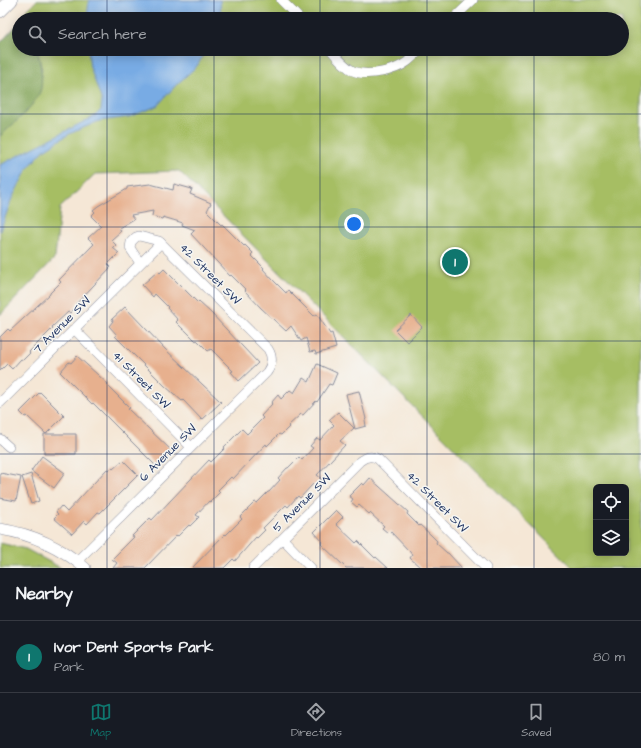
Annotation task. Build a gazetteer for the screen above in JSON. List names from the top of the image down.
{
  "streets": {
    "street": [
      "42 Street SW",
      "7 Avenue SW",
      "41 Street SW",
      "6 Avenue SW",
      "5 Avenue SW"
    ]
  },
  "crossings": [
    ["42 Street SW", "7 Avenue SW"],
    ["42 Street SW", "6 Avenue SW"],
    ["42 Street SW", "5 Avenue SW"],
    ["7 Avenue SW", "41 Street SW"],
    ["41 Street SW", "6 Avenue SW"]
  ],
  "page": {
    "search": "Search here",
    "pins": "1",
    "heading": "Nearby",
    "list": [
      {
        "mark": "1",
        "name": "Ivor Dent Sports Park",
        "note": "Park",
        "value": "80 m"
      }
    ],
    "nav": ["Map", "Directions", "Saved"]
  }
}
